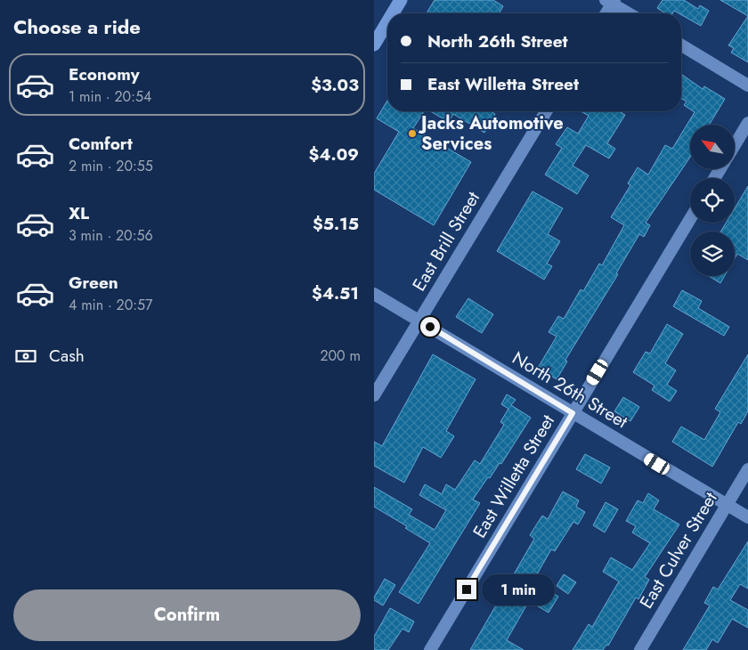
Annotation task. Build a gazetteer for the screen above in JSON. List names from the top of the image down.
{
  "streets": {
    "street": [
      "East Brill Street",
      "North 26th Street",
      "East Willetta Street",
      "East Culver Street"
    ]
  },
  "crossings": [
    ["East Brill Street", "North 26th Street"],
    ["North 26th Street", "East Willetta Street"],
    ["North 26th Street", "East Culver Street"]
  ],
  "places": ["Jacks Automotive Services"],
  "north": "top left",
  "page": {
    "heading": "Choose a ride",
    "banner": ["North 26th Street", "East Willetta Street"],
    "list": [
      {
        "name": "Economy",
        "note": "1 min · 20:54",
        "value": "$3.03"
      },
      {
        "name": "Comfort",
        "note": "2 min · 20:55",
        "value": "$4.09"
      },
      {
        "name": "XL",
        "note": "3 min · 20:56",
        "value": "$5.15"
      },
      {
        "name": "Green",
        "note": "4 min · 20:57",
        "value": "$4.51"
      }
    ],
    "pay": ["Cash", "200 m"],
    "bubble": "1 min",
    "buttons": "Confirm"
  }
}
